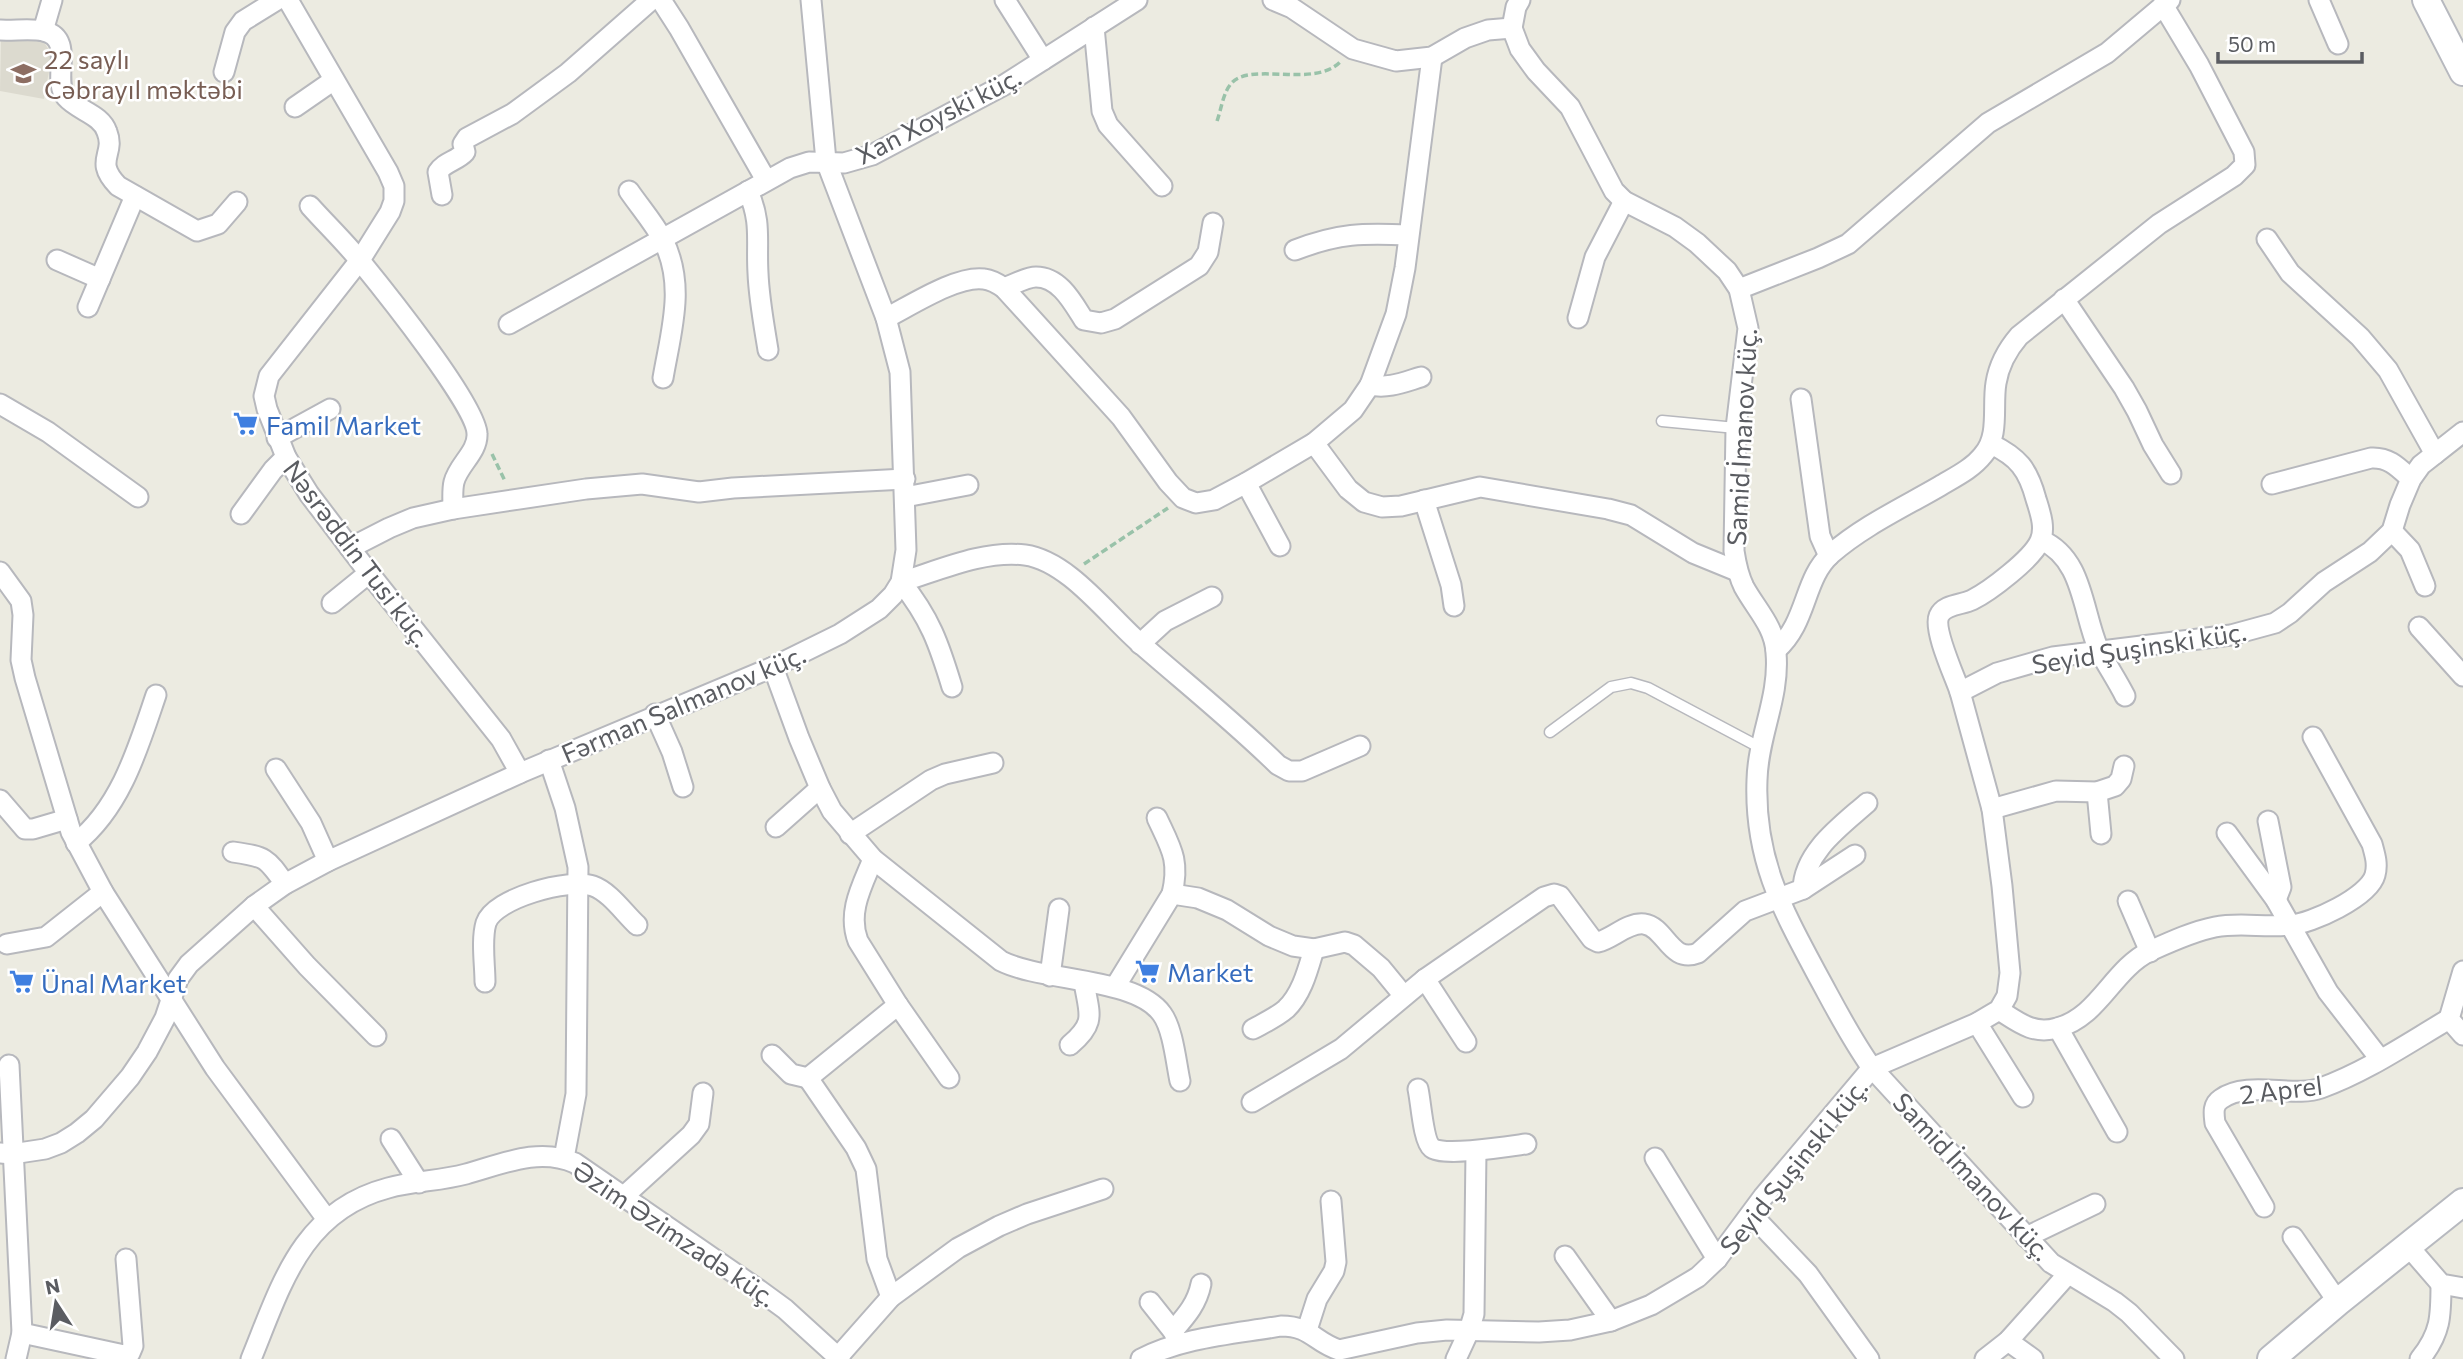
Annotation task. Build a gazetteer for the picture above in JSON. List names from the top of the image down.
{
  "streets": {
    "street": [
      "Xan Xoyski küç.",
      "Samid İmanov küç.",
      "Nəsrəddin Tusi küç.",
      "Seyid Şuşinski küç.",
      "Fərman Salmanov küç.",
      "2 Aprel",
      "Əzim Əzimzadə küç."
    ]
  },
  "crossings": [
    ["Samid İmanov küç.", "Seyid Şuşinski küç."],
    ["Nəsrəddin Tusi küç.", "Fərman Salmanov küç."]
  ],
  "places": {
    "school or university": ["22 saylı Cəbrayıl məktəbi"],
    "supermarket": ["Famil Market", "Market", "Ünal Market"]
  },
  "scale_bar": "50 m",
  "north": "top"
}
